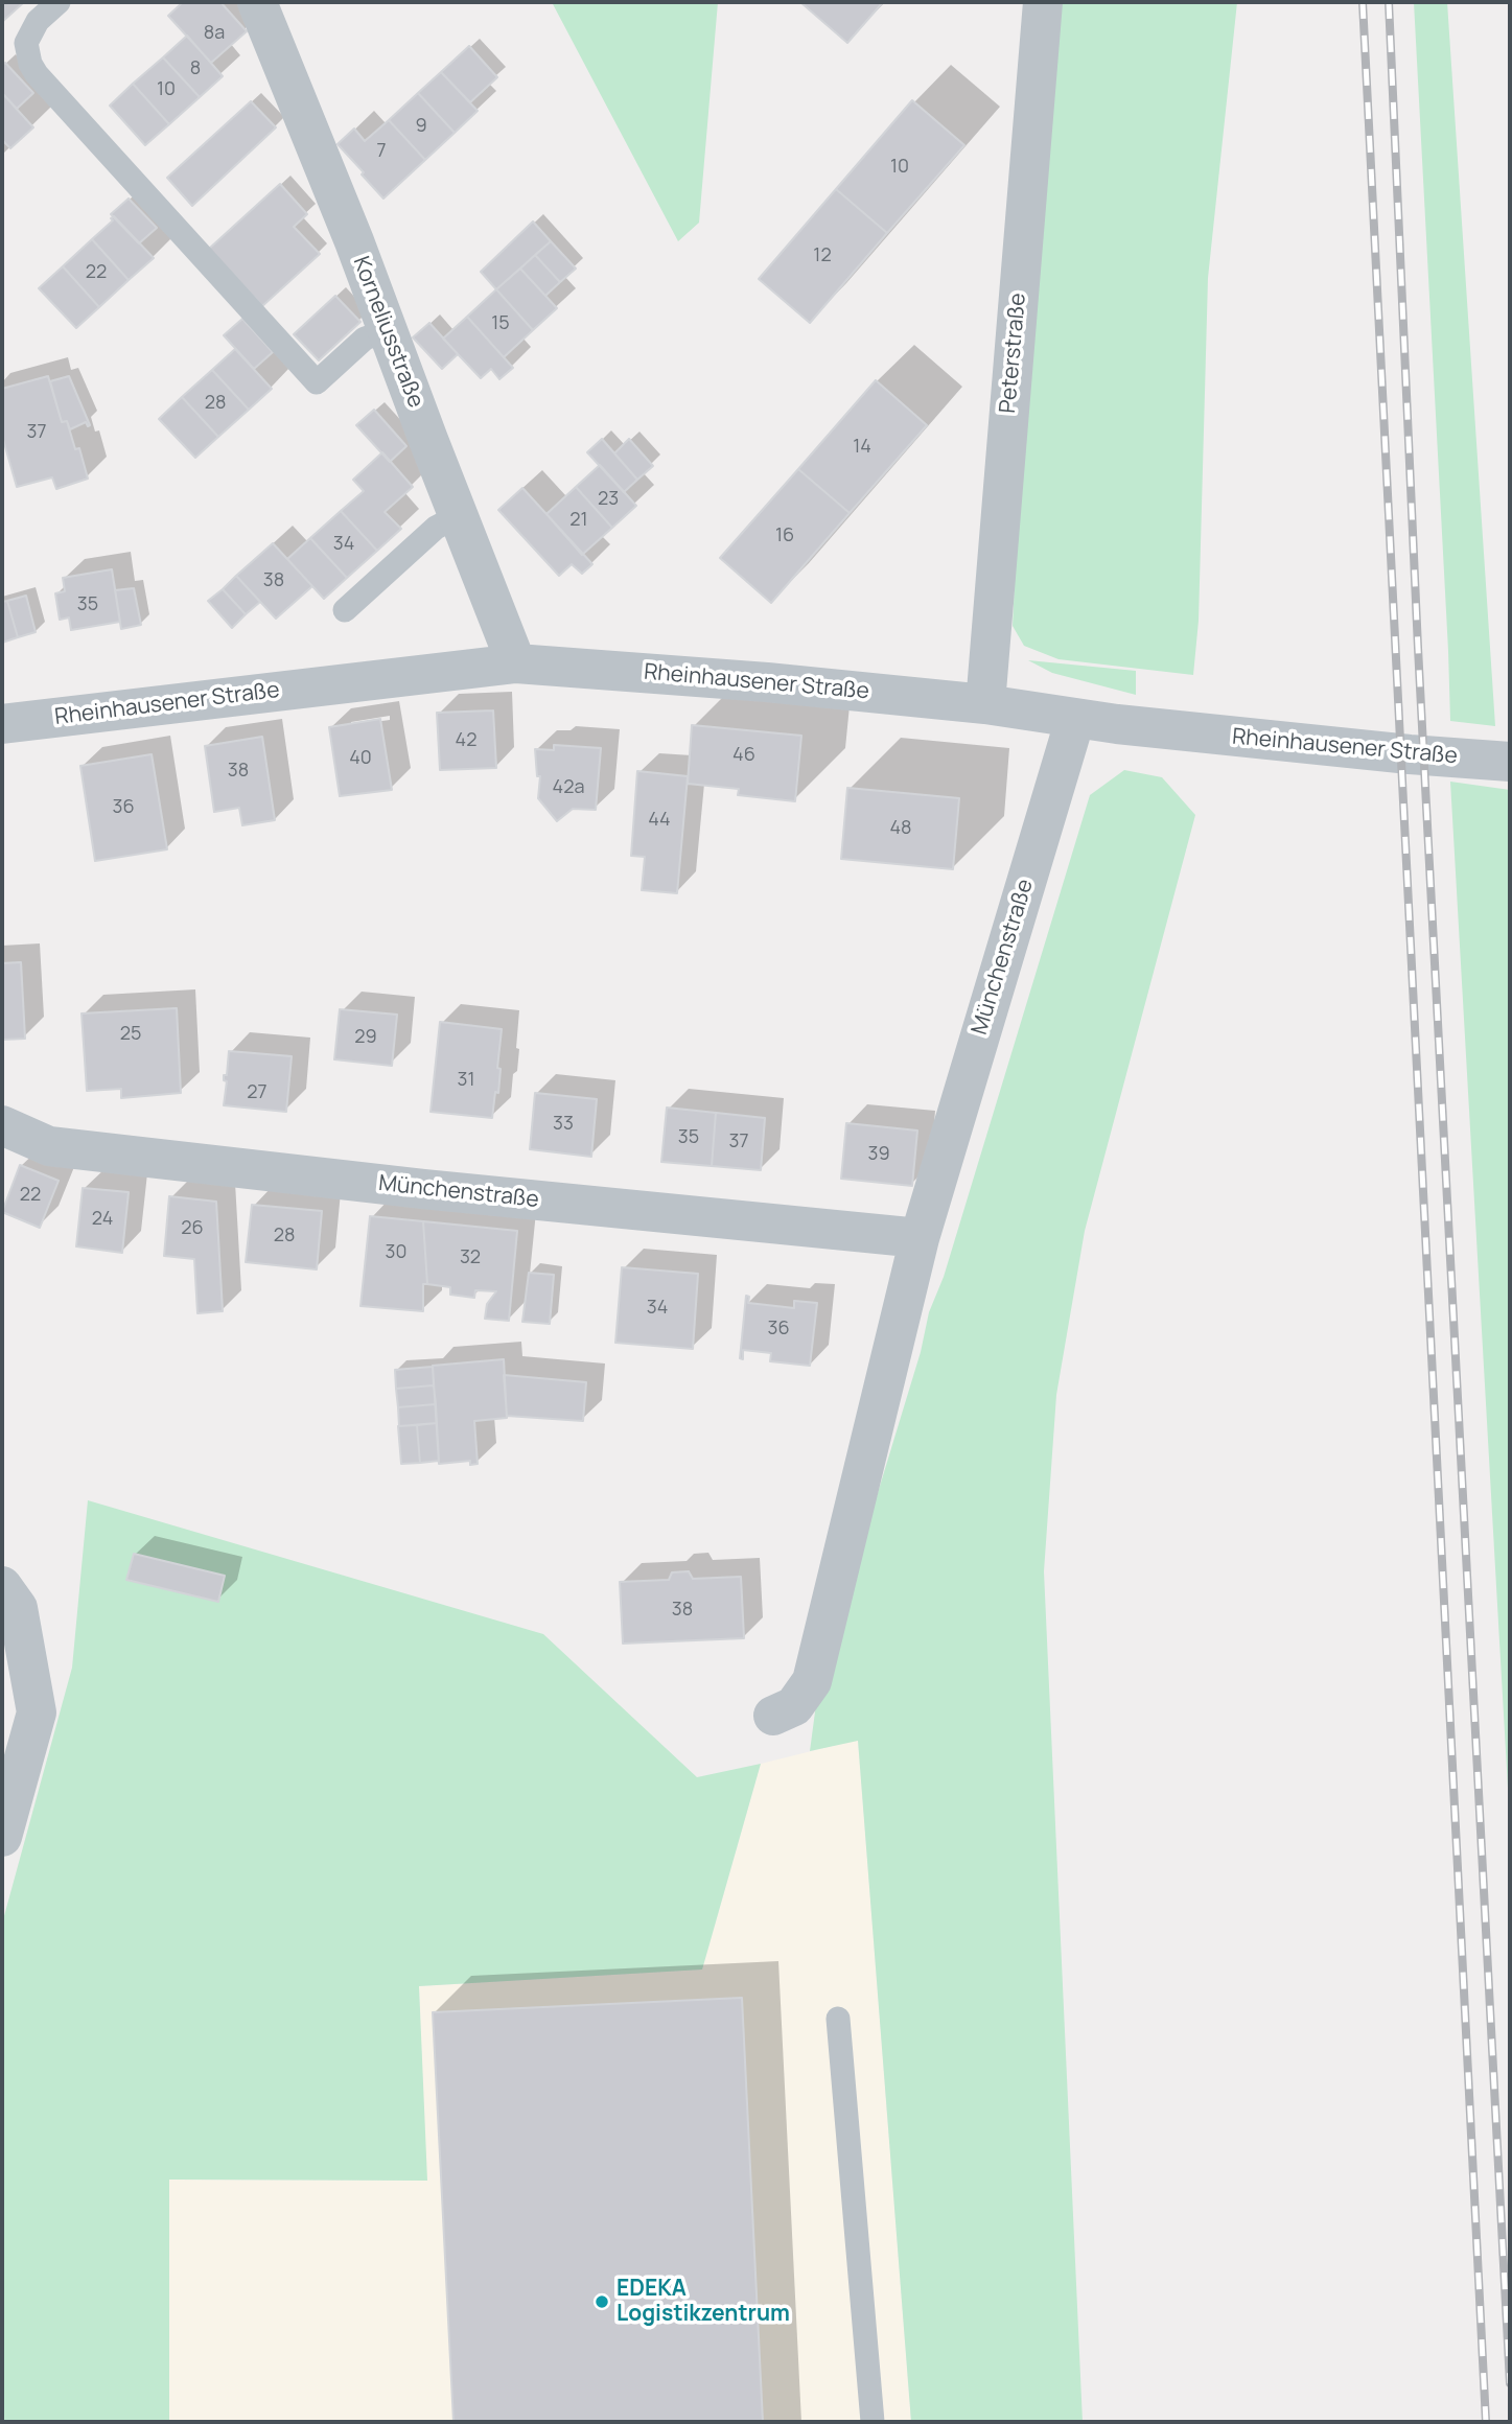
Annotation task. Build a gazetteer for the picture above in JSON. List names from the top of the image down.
{
  "streets": {
    "street": [
      "Korneliusstraße",
      "Peterstraße",
      "Rheinhausener Straße",
      "Münchenstraße"
    ]
  },
  "crossings": [
    ["Korneliusstraße", "Rheinhausener Straße"],
    ["Peterstraße", "Rheinhausener Straße"],
    ["Rheinhausener Straße", "Münchenstraße"]
  ],
  "places": ["EDEKA Logistikzentrum"],
  "house_numbers": [
    "8a",
    "8",
    "10",
    "9",
    "7",
    "10",
    "12",
    "22",
    "15",
    "28",
    "37",
    "14",
    "23",
    "21",
    "16",
    "34",
    "38",
    "35",
    "42",
    "46",
    "40",
    "38",
    "42a",
    "36",
    "44",
    "48",
    "25",
    "29",
    "31",
    "27",
    "33",
    "35",
    "37",
    "39",
    "22",
    "24",
    "26",
    "28",
    "30",
    "32",
    "34",
    "36",
    "38"
  ]
}
